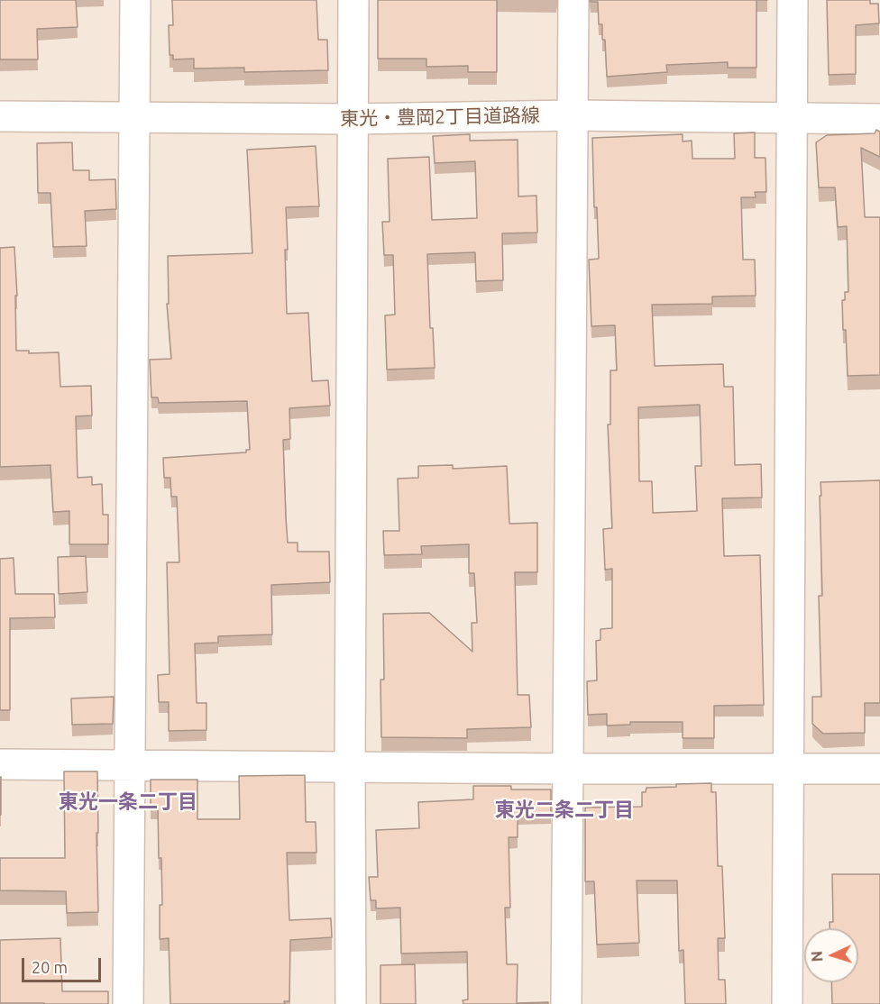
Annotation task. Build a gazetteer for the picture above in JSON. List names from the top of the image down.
{
  "streets": {
    "street": ["東光・豊岡2丁目道路線"]
  },
  "districts": ["東光一条二丁目", "東光二条二丁目"],
  "scale_bar": "20 m",
  "north": "left"
}
